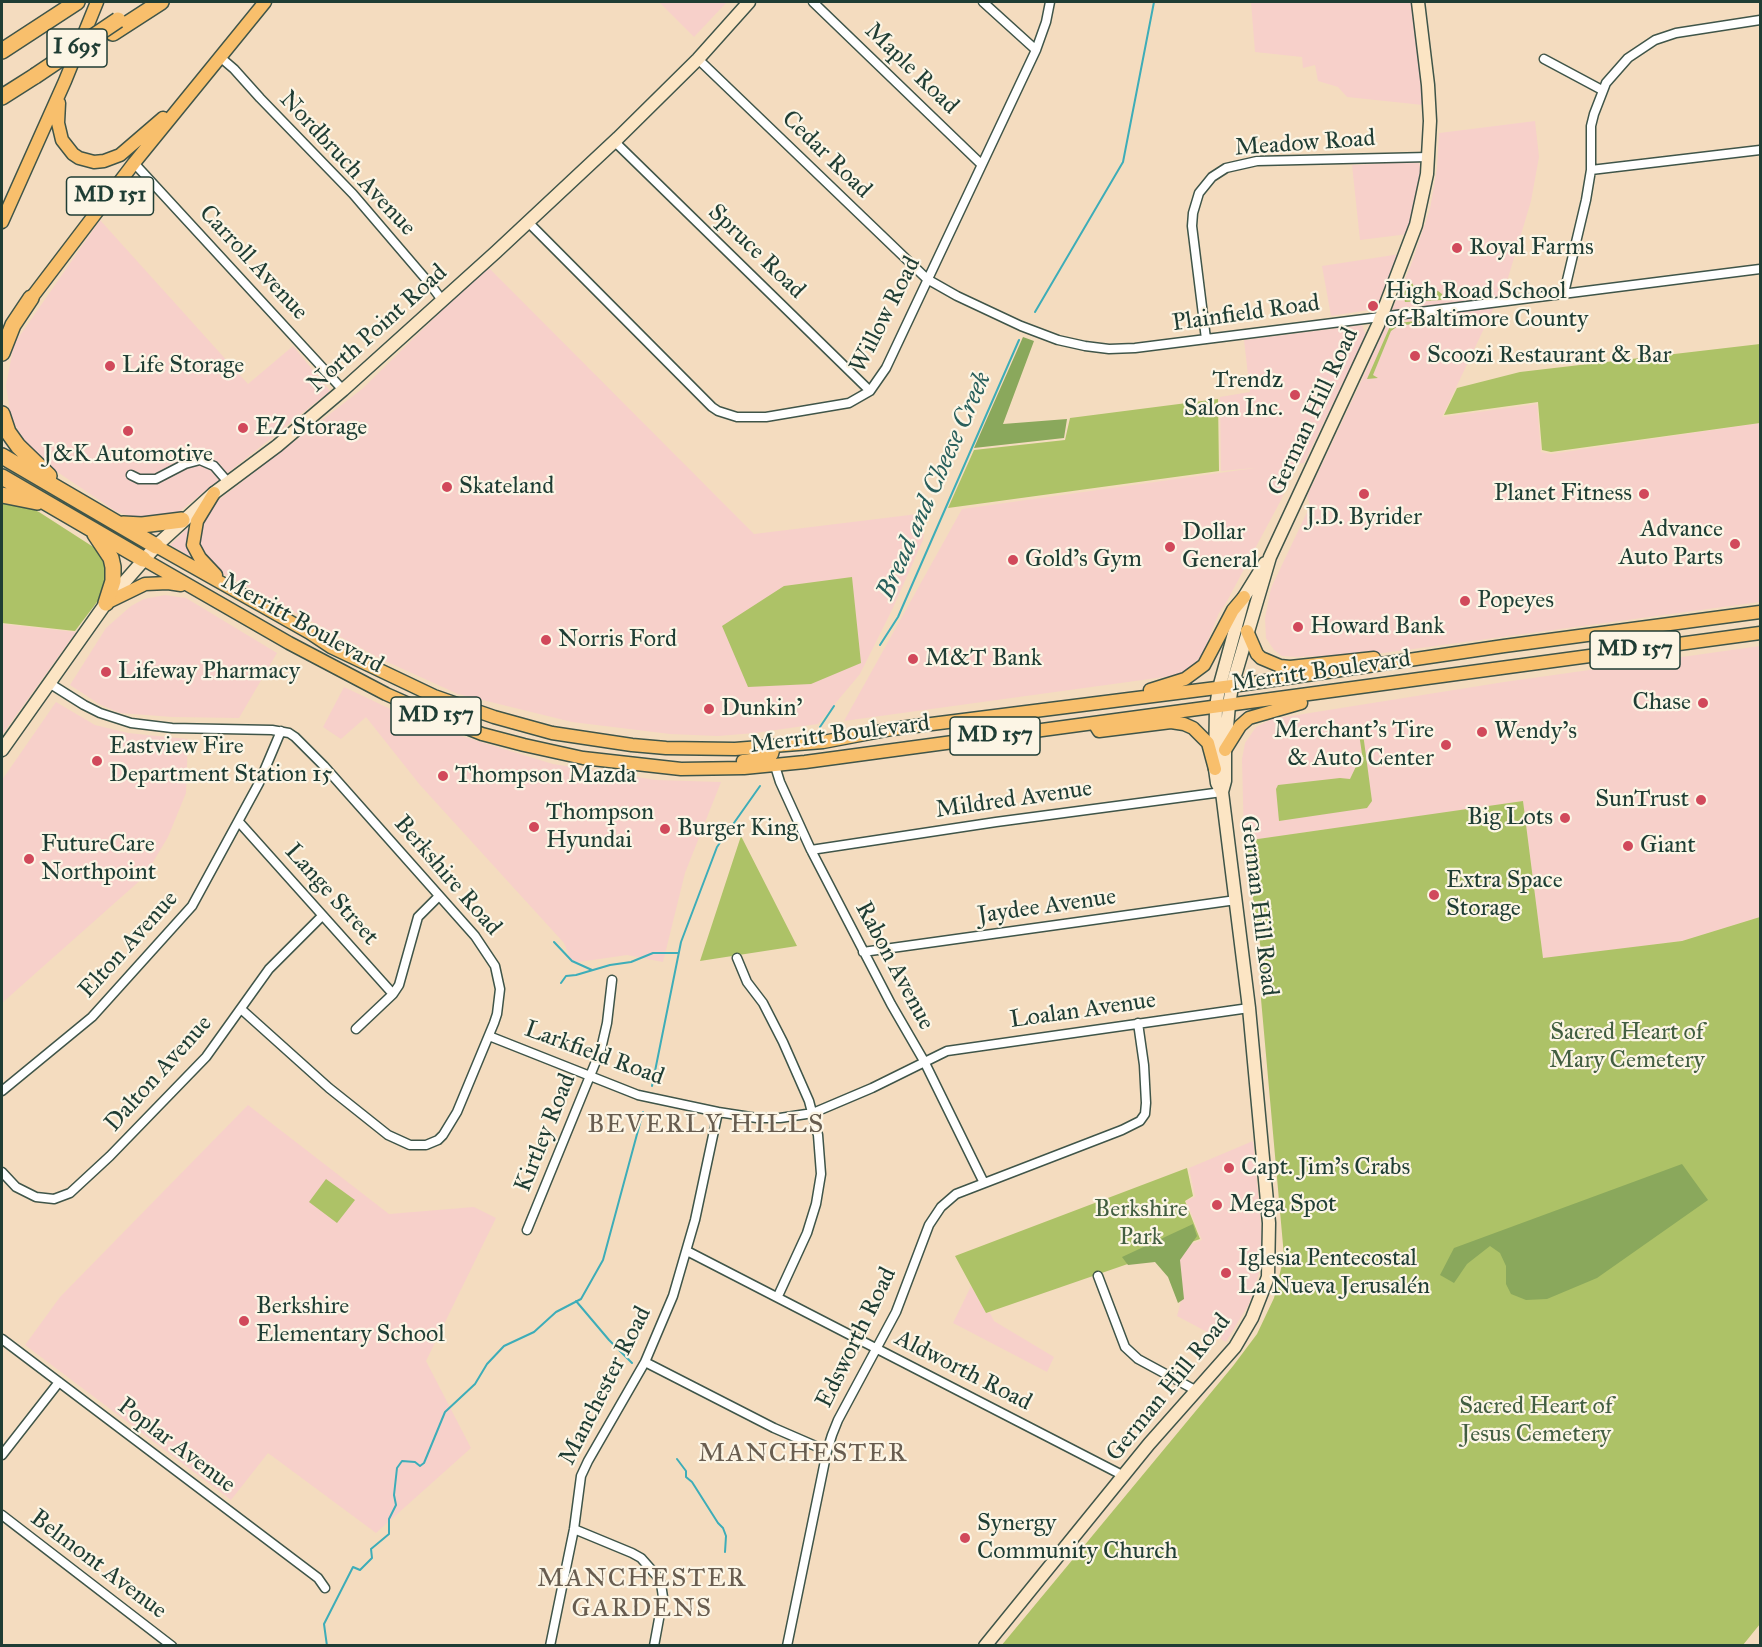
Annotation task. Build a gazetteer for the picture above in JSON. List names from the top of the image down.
{
  "streets": {
    "highway": ["I 695"],
    "main road": ["MD 151", "Merritt Boulevard", "MD 157"],
    "street": [
      "Maple Road",
      "Meadow Road",
      "Cedar Road",
      "Nordbruch Avenue",
      "Spruce Road",
      "Carroll Avenue",
      "Plainfield Road",
      "Willow Road",
      "North Point Road",
      "German Hill Road",
      "Mildred Avenue",
      "Berkshire Road",
      "Lange Street",
      "Jaydee Avenue",
      "Elton Avenue",
      "Rabon Avenue",
      "Loalan Avenue",
      "Larkfield Road",
      "Dalton Avenue",
      "Kirtley Road",
      "Edsworth Road",
      "Aldworth Road",
      "Manchester Road",
      "Poplar Avenue",
      "Belmont Avenue"
    ]
  },
  "crossings": [
    ["Maple Road", "Willow Road"],
    ["Meadow Road", "Plainfield Road"],
    ["Meadow Road", "German Hill Road"],
    ["Cedar Road", "Plainfield Road"],
    ["Cedar Road", "Willow Road"],
    ["Cedar Road", "North Point Road"],
    ["Nordbruch Avenue", "MD 151"],
    ["Nordbruch Avenue", "North Point Road"],
    ["MD 151", "Carroll Avenue"],
    ["Spruce Road", "Willow Road"],
    ["Spruce Road", "North Point Road"],
    ["Carroll Avenue", "North Point Road"],
    ["Plainfield Road", "Willow Road"],
    ["Plainfield Road", "German Hill Road"],
    ["Willow Road", "North Point Road"],
    ["North Point Road", "Merritt Boulevard"],
    ["German Hill Road", "Merritt Boulevard"],
    ["German Hill Road", "Mildred Avenue"],
    ["German Hill Road", "Jaydee Avenue"],
    ["German Hill Road", "Loalan Avenue"],
    ["German Hill Road", "Aldworth Road"],
    ["Merritt Boulevard", "Rabon Avenue"],
    ["Mildred Avenue", "Rabon Avenue"],
    ["Berkshire Road", "Elton Avenue"],
    ["Berkshire Road", "Larkfield Road"],
    ["Berkshire Road", "Dalton Avenue"],
    ["Lange Street", "Elton Avenue"],
    ["Lange Street", "Dalton Avenue"],
    ["Jaydee Avenue", "Rabon Avenue"],
    ["Rabon Avenue", "Loalan Avenue"],
    ["Rabon Avenue", "Larkfield Road"],
    ["Rabon Avenue", "Edsworth Road"],
    ["Loalan Avenue", "Larkfield Road"],
    ["Loalan Avenue", "Edsworth Road"],
    ["Larkfield Road", "Kirtley Road"],
    ["Larkfield Road", "Manchester Road"],
    ["Edsworth Road", "Aldworth Road"],
    ["Aldworth Road", "Manchester Road"]
  ],
  "districts": ["BEVERLY HILLS", "MANCHESTER", "MANCHESTER GARDENS"],
  "water": ["Bread and Cheese Creek"],
  "parks": ["Sacred Heart of Mary Cemetery", "Berkshire Park", "Sacred Heart of Jesus Cemetery"],
  "places": [
    "Royal Farms",
    "High Road School of Baltimore County",
    "Scoozi Restaurant & Bar",
    "Life Storage",
    "Trendz Salon Inc.",
    "EZ Storage",
    "J&K Automotive",
    "Skateland",
    "J.D. Byrider",
    "Planet Fitness",
    "Advance Auto Parts",
    "Dollar General",
    "Gold's Gym",
    "Popeyes",
    "Howard Bank",
    "Norris Ford",
    "M&T Bank",
    "Lifeway Pharmacy",
    "Chase",
    "Dunkin'",
    "Wendy's",
    "Merchant's Tire & Auto Center",
    "Eastview Fire Department Station 15",
    "Thompson Mazda",
    "SunTrust",
    "Big Lots",
    "Thompson Hyundai",
    "Burger King",
    "Giant",
    "FutureCare Northpoint",
    "Extra Space Storage",
    "Capt. Jim's Crabs",
    "Mega Spot",
    "Iglesia Pentecostal La Nueva Jerusalén",
    "Berkshire Elementary School",
    "Synergy Community Church"
  ]
}
